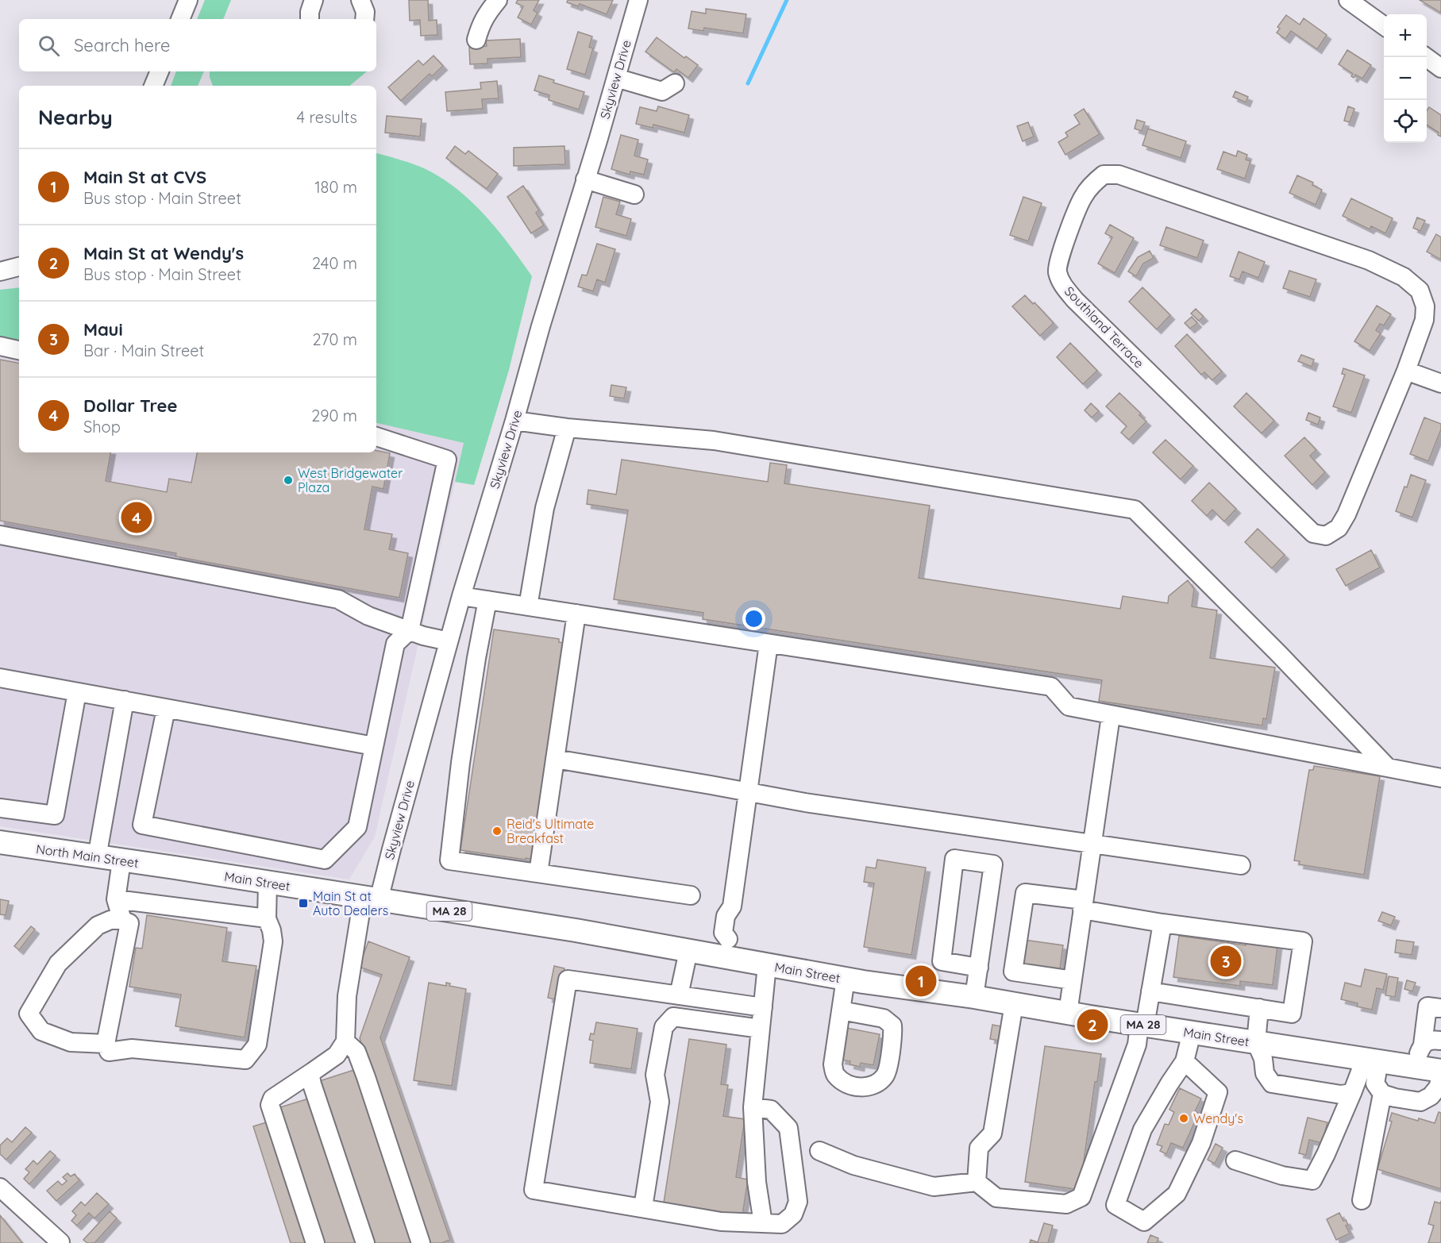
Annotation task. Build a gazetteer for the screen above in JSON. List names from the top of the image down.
{
  "streets": {
    "main road": ["North Main Street", "Main Street", "MA 28"],
    "street": ["Skyview Drive", "Southland Terrace"]
  },
  "crossings": [
    ["Skyview Drive", "Main Street"],
    ["North Main Street", "Main Street"]
  ],
  "places": {
    "other": ["West Bridgewater Plaza", "Reid's Ultimate Breakfast", "Wendy's"],
    "transit": ["Main St at Auto Dealers"]
  },
  "page": {
    "map_buttons": ["+", "−"],
    "search": "Search here",
    "heading": ["Nearby", "4 results"],
    "list": [
      {
        "mark": "1",
        "name": "Main St at CVS",
        "note": "Bus stop · Main Street",
        "value": "180 m"
      },
      {
        "mark": "2",
        "name": "Main St at Wendy's",
        "note": "Bus stop · Main Street",
        "value": "240 m"
      },
      {
        "mark": "3",
        "name": "Maui",
        "note": "Bar · Main Street",
        "value": "270 m"
      },
      {
        "mark": "4",
        "name": "Dollar Tree",
        "note": "Shop",
        "value": "290 m"
      }
    ],
    "pins": [
      "4",
      "3",
      "1",
      "2"
    ]
  }
}
